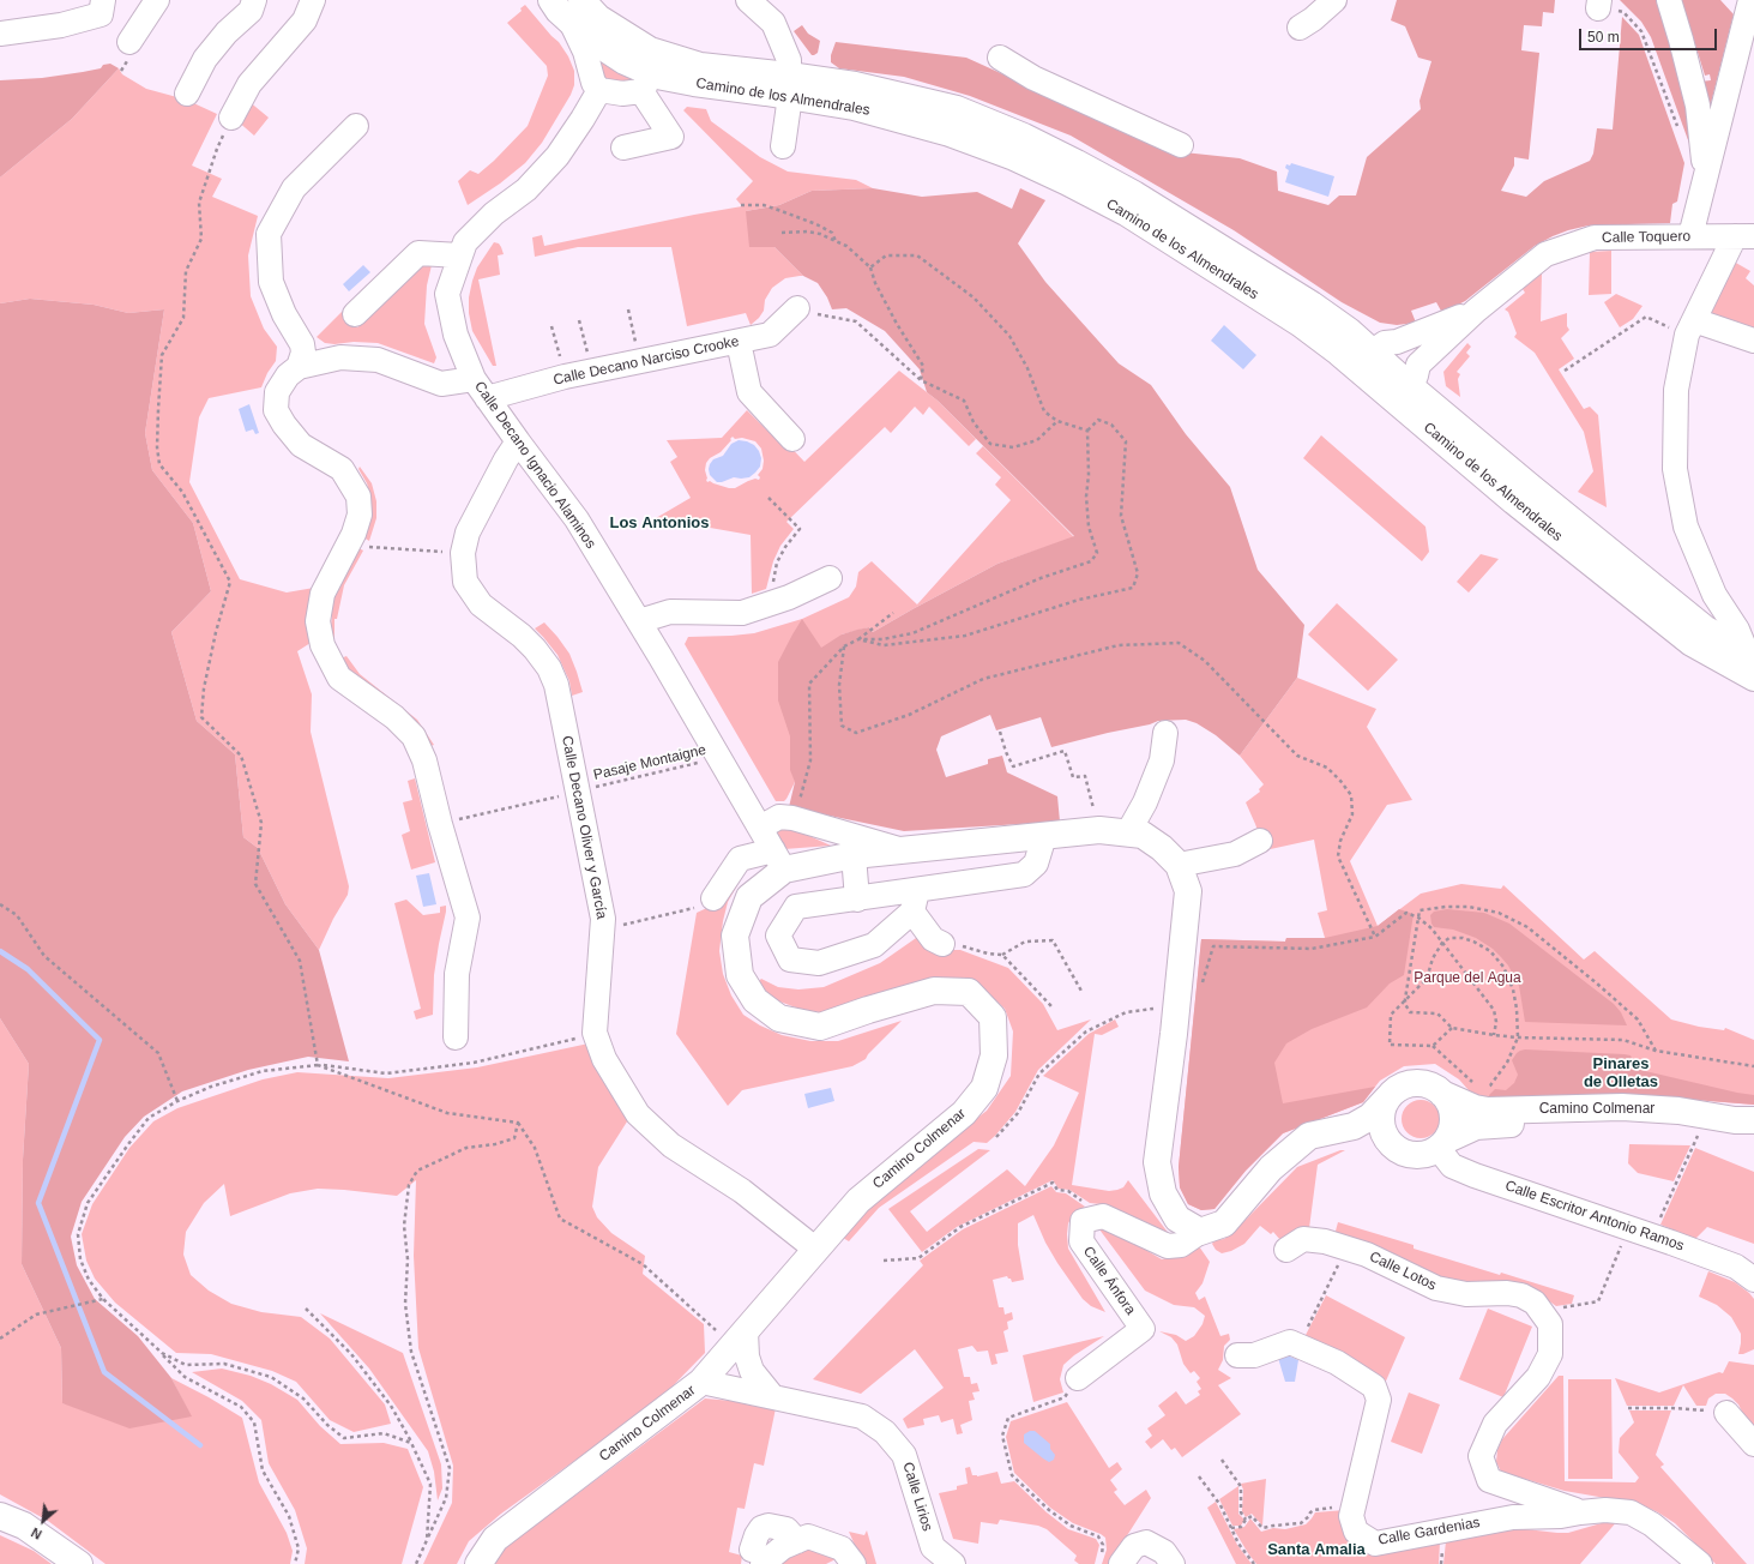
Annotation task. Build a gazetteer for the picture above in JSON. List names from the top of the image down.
{
  "streets": {
    "main road": ["Camino de los Almendrales", "Camino Colmenar"],
    "street": [
      "Calle Toquero",
      "Calle Decano Narciso Crooke",
      "Calle Decano Ignacio Alaminos",
      "Calle Decano Oliver y García",
      "Calle Escritor Antonio Ramos",
      "Calle Lotos",
      "Calle Ánfora",
      "Calle Lirios",
      "Calle Gardenias"
    ],
    "path": ["Pasaje Montaigne"]
  },
  "crossings": [
    ["Camino de los Almendrales", "Calle Toquero"],
    ["Calle Decano Narciso Crooke", "Calle Decano Ignacio Alaminos"],
    ["Calle Decano Ignacio Alaminos", "Pasaje Montaigne"],
    ["Calle Decano Ignacio Alaminos", "Calle Decano Oliver y García"],
    ["Calle Decano Ignacio Alaminos", "Camino Colmenar"],
    ["Calle Decano Oliver y García", "Camino Colmenar"],
    ["Camino Colmenar", "Calle Escritor Antonio Ramos"],
    ["Camino Colmenar", "Calle Ánfora"],
    ["Camino Colmenar", "Calle Lirios"],
    ["Calle Lotos", "Calle Gardenias"]
  ],
  "districts": ["Los Antonios", "Pinares de Olletas", "Santa Amalia"],
  "parks": ["Parque del Agua"],
  "scale_bar": "50 m",
  "north": "bottom left"
}
